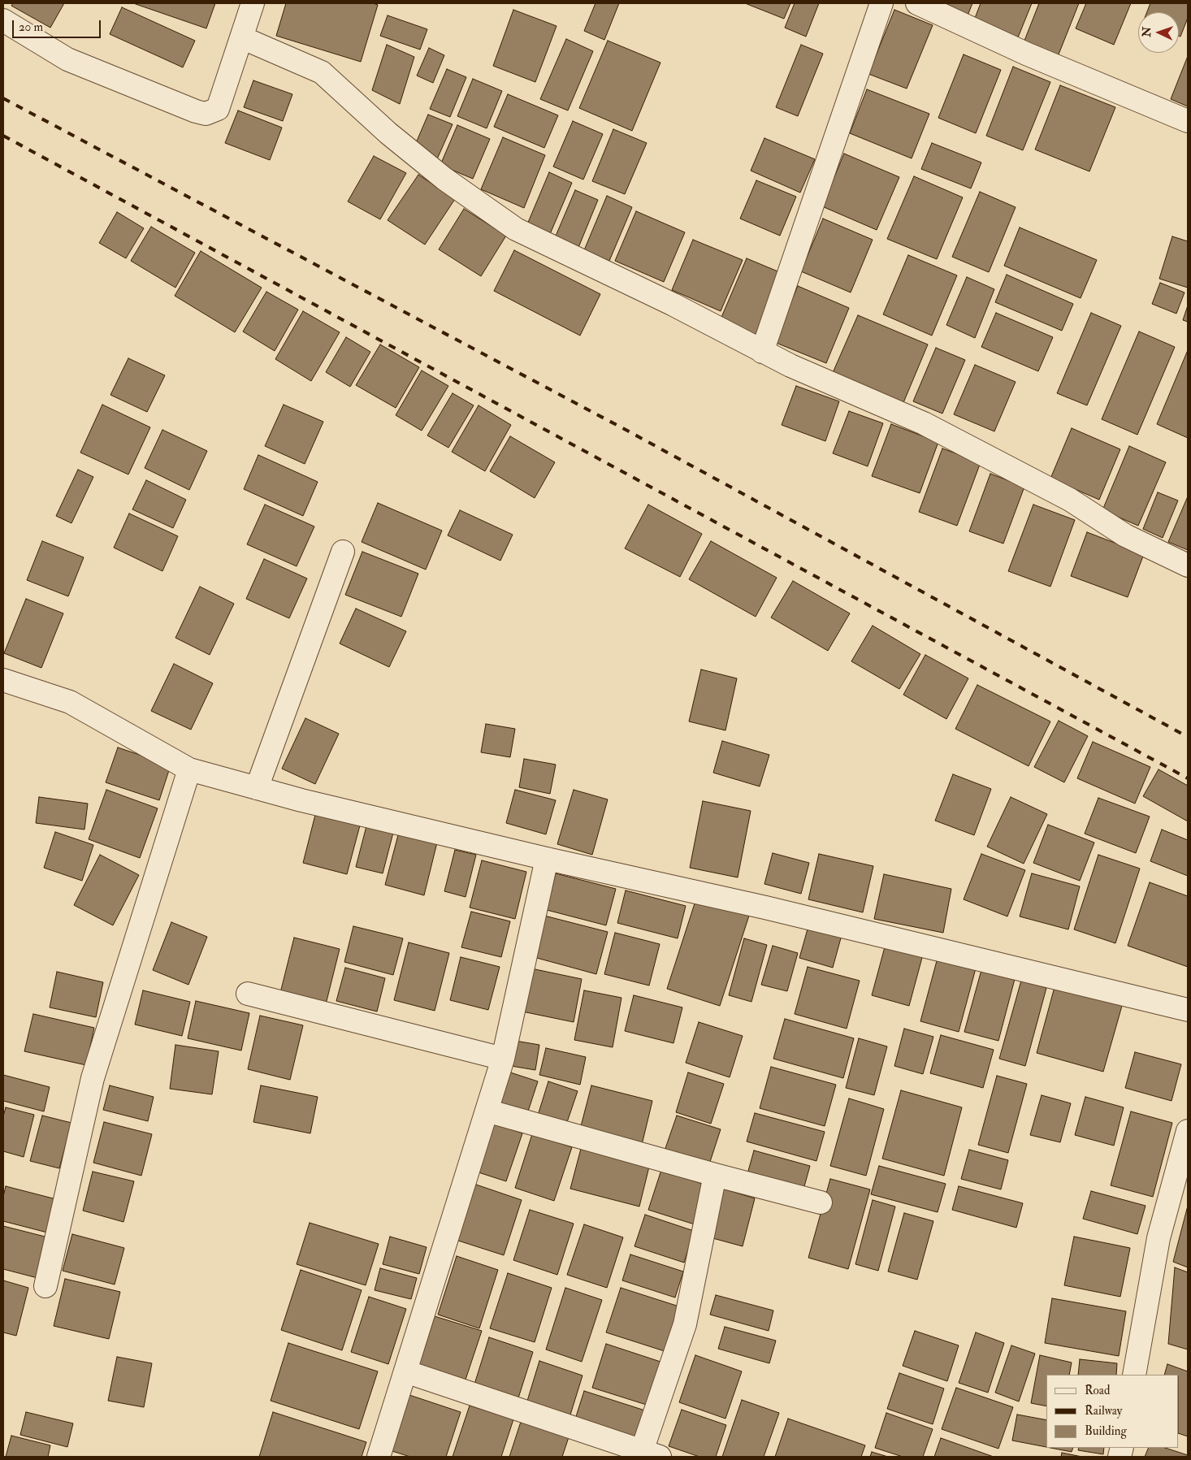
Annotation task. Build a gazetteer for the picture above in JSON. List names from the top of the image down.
{
  "legend": ["Road", "Railway", "Building"],
  "scale_bar": "20 m",
  "north": "left"
}
